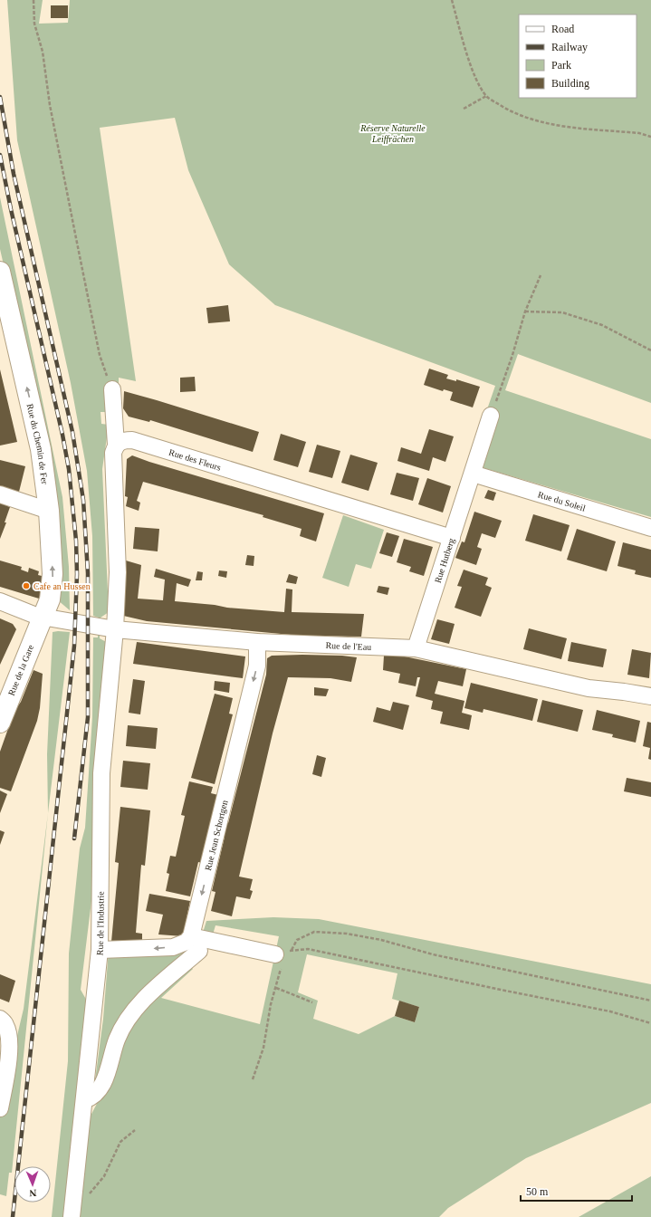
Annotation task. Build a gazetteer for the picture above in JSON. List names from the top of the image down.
{
  "streets": {
    "main road": ["Rue du Chemin de Fer", "Rue de la Gare"],
    "street": [
      "Rue des Fleurs",
      "Rue du Soleil",
      "Rue Hutberg",
      "Rue de l'Eau",
      "Rue Jean Schortgen",
      "Rue de l'Industrie"
    ]
  },
  "crossings": [
    ["Rue du Chemin de Fer", "Rue de l'Eau"],
    ["Rue du Chemin de Fer", "Rue de la Gare"],
    ["Rue des Fleurs", "Rue Hutberg"],
    ["Rue du Soleil", "Rue Hutberg"],
    ["Rue Hutberg", "Rue de l'Eau"],
    ["Rue de l'Eau", "Rue de la Gare"],
    ["Rue de l'Eau", "Rue Jean Schortgen"],
    ["Rue de l'Eau", "Rue de l'Industrie"]
  ],
  "one_way": ["Rue du Chemin de Fer", "Rue Jean Schortgen"],
  "parks": ["Réserve Naturelle Leiffrächen"],
  "places": ["Cafe an Hussen"],
  "legend": [
    "Road",
    "Railway",
    "Park",
    "Building"
  ],
  "scale_bar": "50 m",
  "north": "bottom"
}
